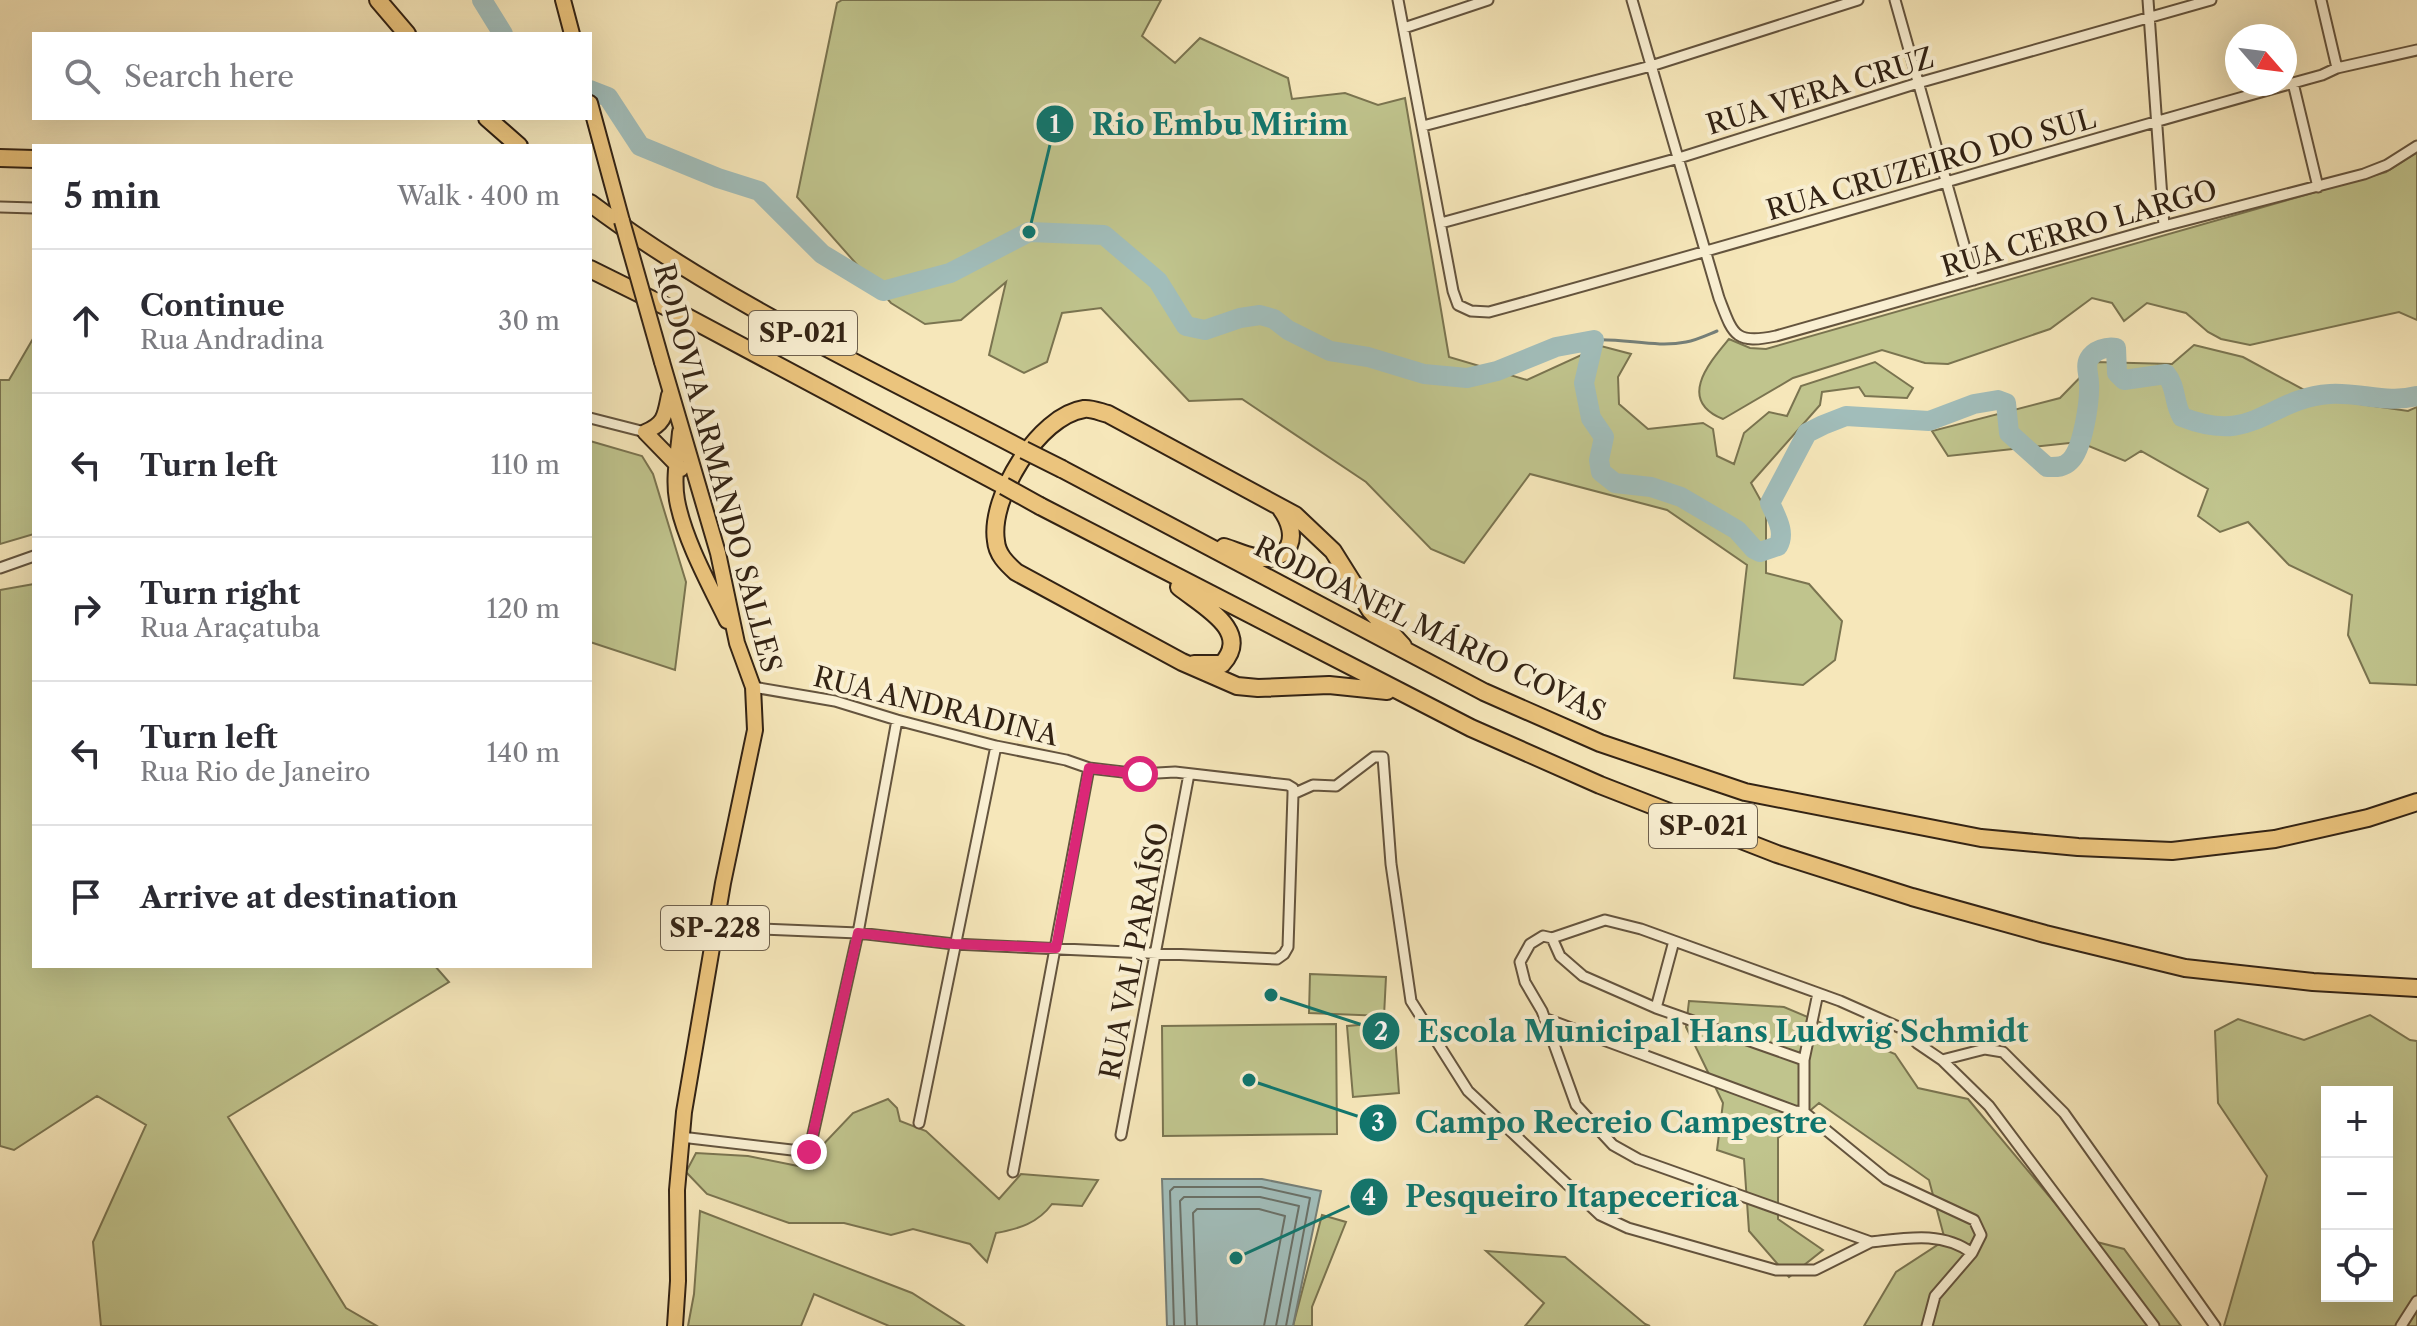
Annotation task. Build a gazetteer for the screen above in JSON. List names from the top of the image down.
{
  "streets": {
    "highway": ["SP-021", "RODOANEL MÁRIO COVAS"],
    "main road": ["RODOVIA ARMANDO SALLES", "SP-228"],
    "street": [
      "RUA VERA CRUZ",
      "RUA CRUZEIRO DO SUL",
      "RUA CERRO LARGO",
      "RUA ANDRADINA",
      "RUA VAL PARAÍSO"
    ]
  },
  "crossings": [
    ["RUA VERA CRUZ", "RUA CRUZEIRO DO SUL"],
    ["RUA CRUZEIRO DO SUL", "RUA CERRO LARGO"],
    ["RODOVIA ARMANDO SALLES", "RUA ANDRADINA"],
    ["RUA ANDRADINA", "RUA VAL PARAÍSO"]
  ],
  "places": [
    "Rio Embu Mirim",
    "Escola Municipal Hans Ludwig Schmidt",
    "Campo Recreio Campestre",
    "Pesqueiro Itapecerica"
  ],
  "north": "bottom right",
  "page": {
    "search": "Search here",
    "heading": ["5 min", "Walk · 400 m"],
    "list": [
      ["Continue", "Rua Andradina", "30 m"],
      ["Turn left", "110 m"],
      ["Turn right", "Rua Araçatuba", "120 m"],
      ["Turn left", "Rua Rio de Janeiro", "140 m"],
      "Arrive at destination"
    ],
    "map_buttons": ["+", "−"]
  }
}
